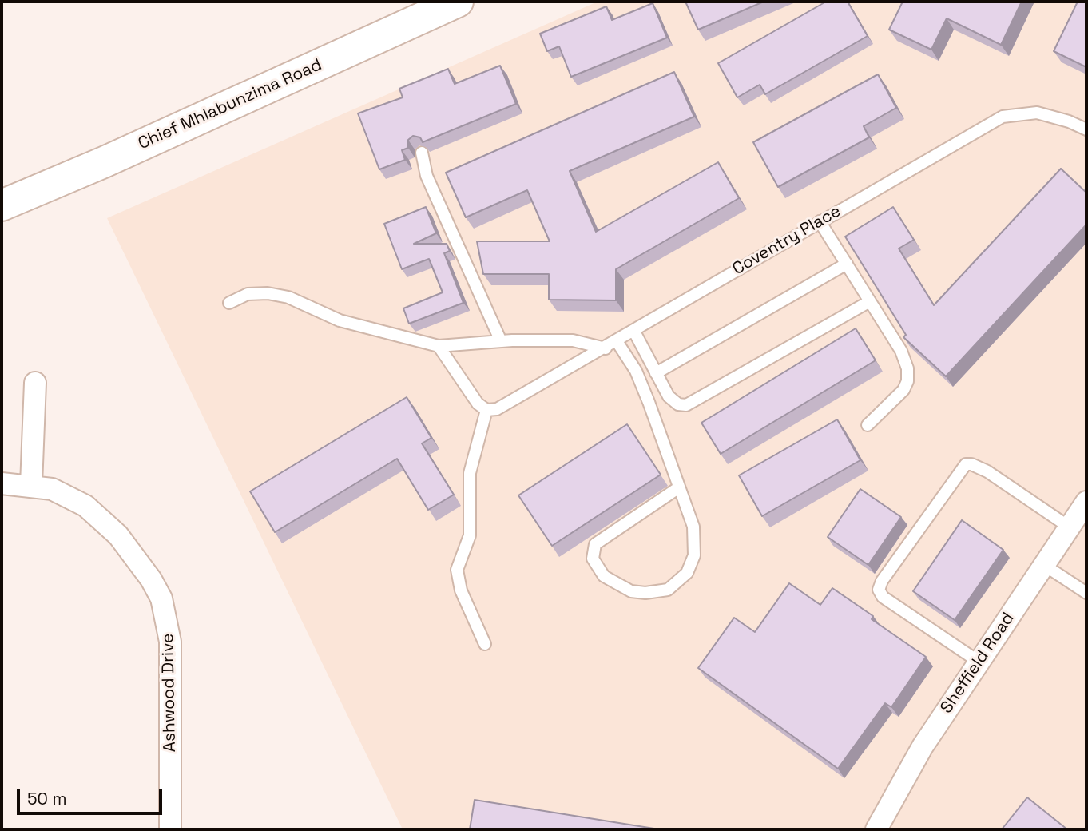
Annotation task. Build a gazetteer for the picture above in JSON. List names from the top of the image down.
{
  "streets": {
    "main road": ["Chief Mhlabunzima Road"],
    "street": ["Sheffield Road", "Ashwood Drive"],
    "lane": ["Coventry Place"]
  },
  "scale_bar": "50 m"
}
